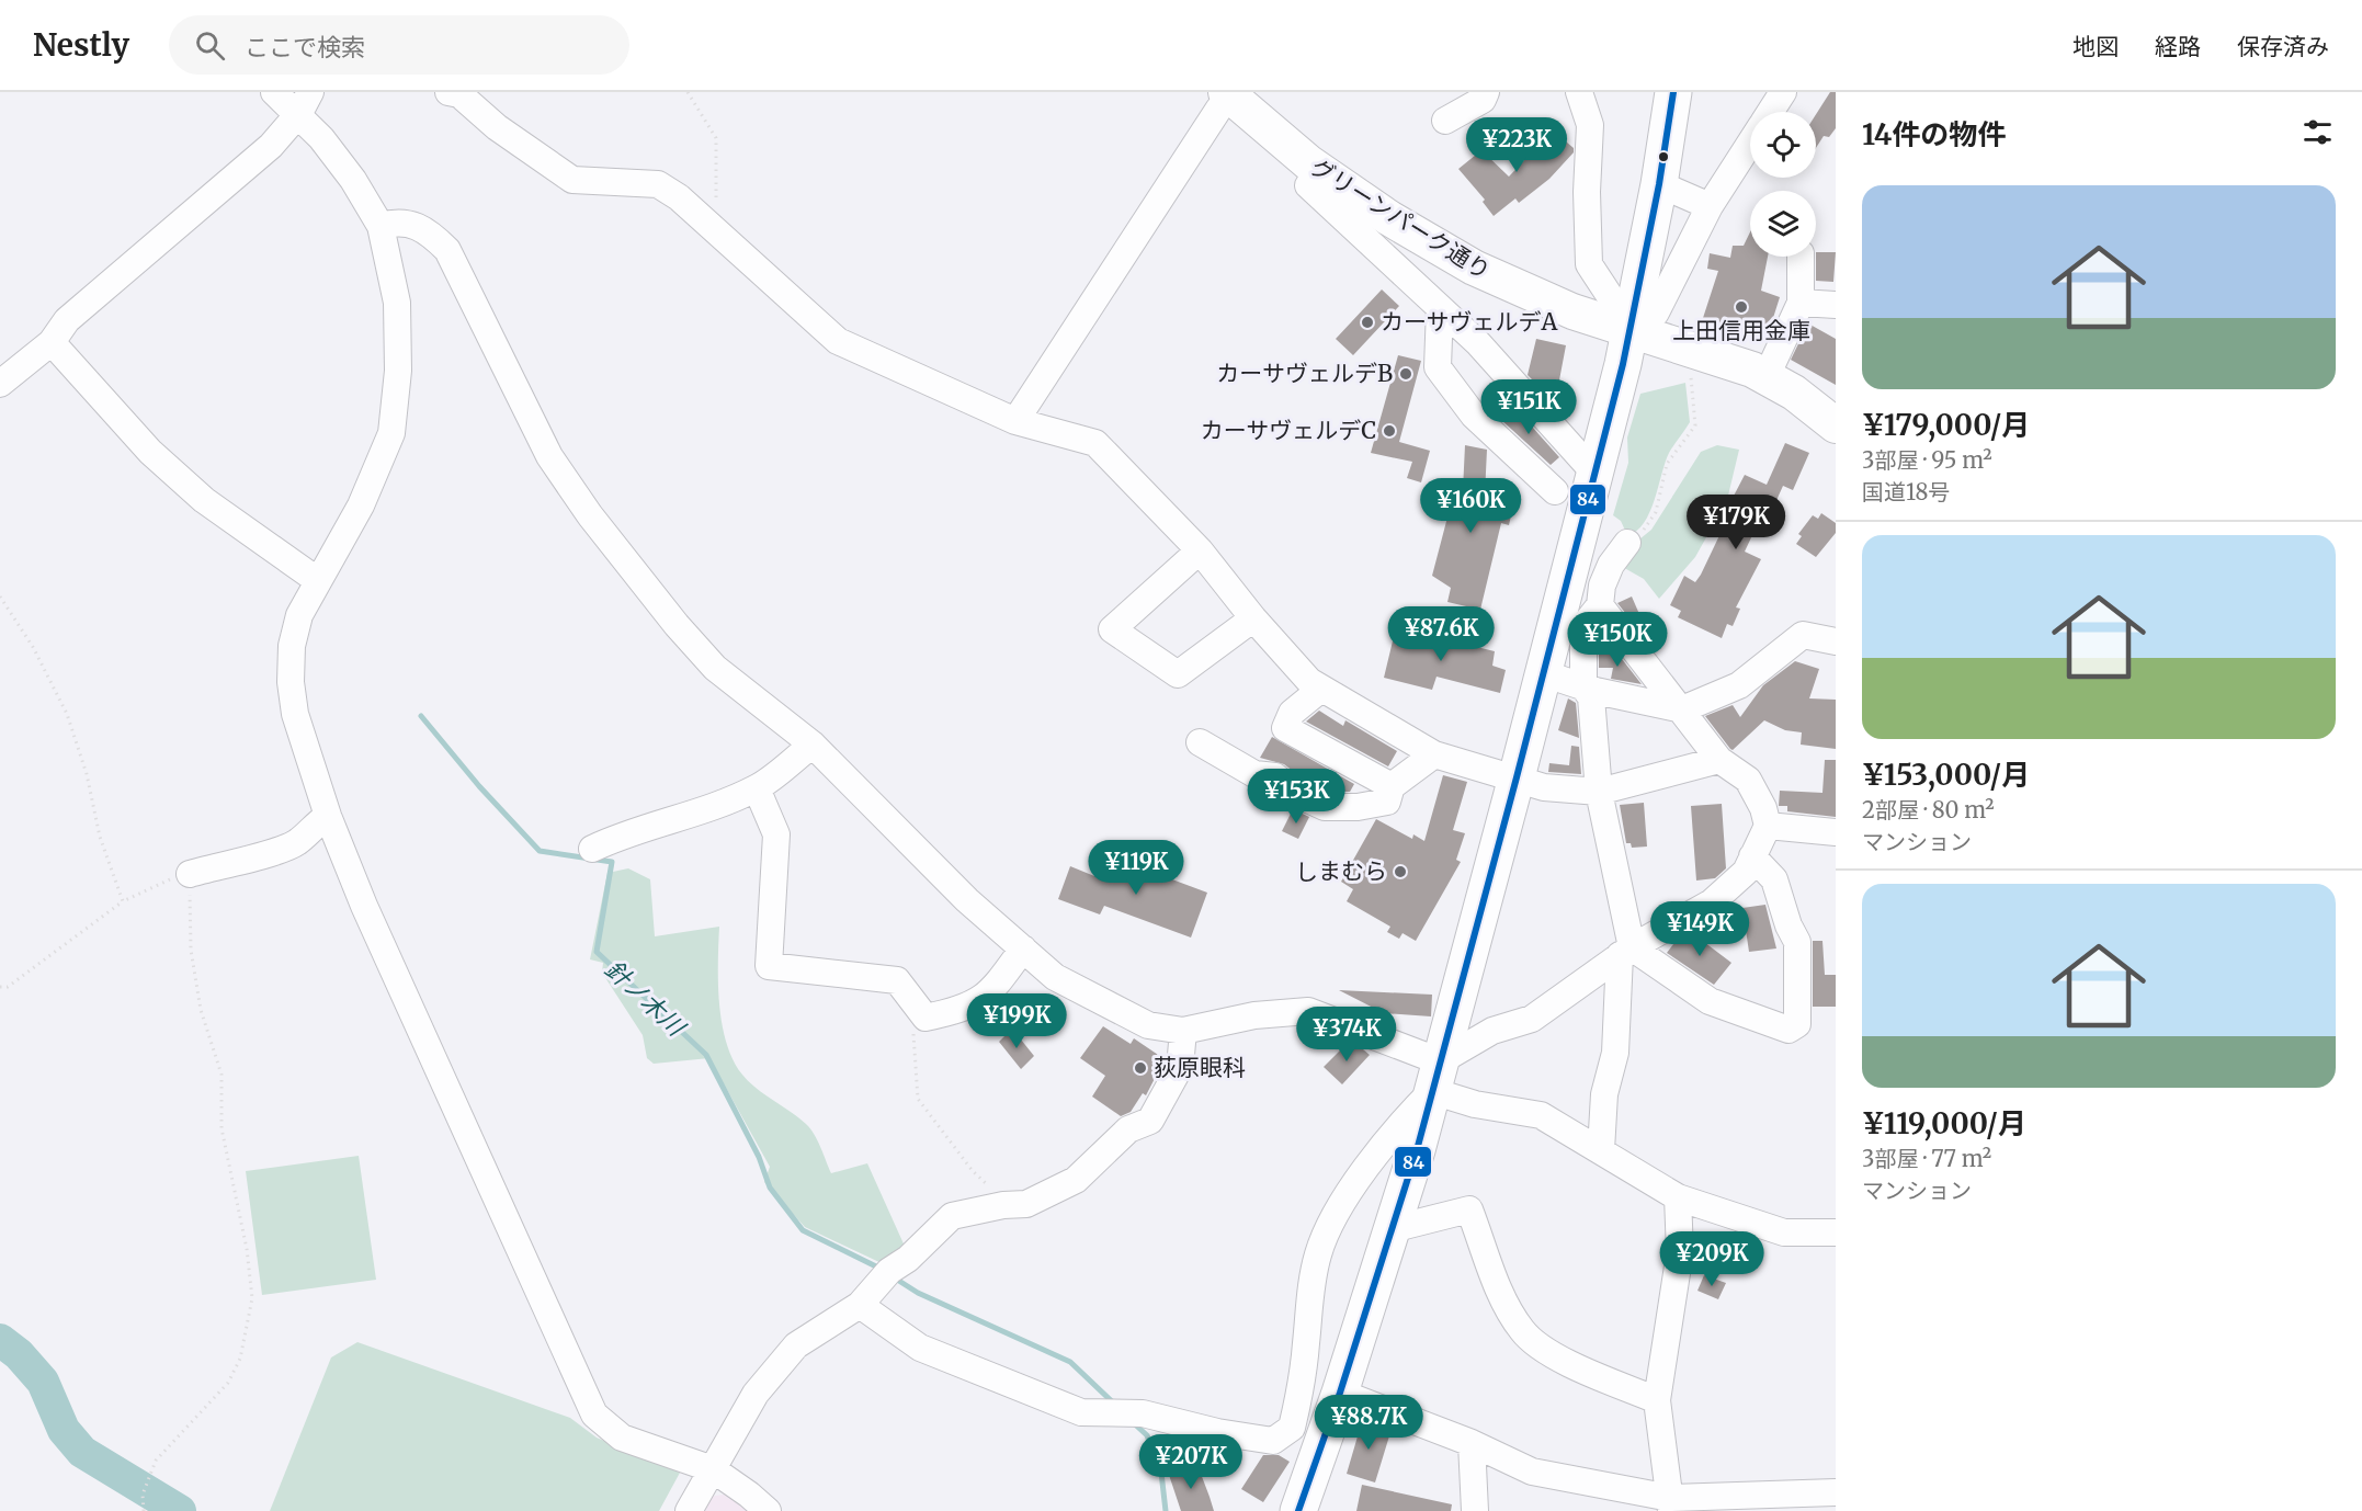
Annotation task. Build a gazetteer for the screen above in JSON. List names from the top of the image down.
{
  "streets": {
    "main road": ["グリーンパーク通り"]
  },
  "water": ["針ノ木川"],
  "places": [
    "上田信用金庫",
    "カーサヴェルデA",
    "カーサヴェルデB",
    "カーサヴェルデC",
    "しまむら",
    "荻原眼科"
  ],
  "lines": ["transit line 84"],
  "page": {
    "header": "Nestly",
    "search": "ここで検索",
    "nav": ["地図", "経路", "保存済み"],
    "heading": "14件の物件",
    "price": [
      "¥223K",
      "¥151K",
      "¥160K",
      "¥179K",
      "¥87.6K",
      "¥150K",
      "¥153K",
      "¥119K",
      "¥149K",
      "¥199K",
      "¥374K",
      "¥209K",
      "¥88.7K",
      "¥207K"
    ],
    "list": [
      {
        "name": "¥179,000/月",
        "note": "3部屋 · 95 m² · 国道18号"
      },
      {
        "name": "¥153,000/月",
        "note": "2部屋 · 80 m² · マンション"
      },
      {
        "name": "¥119,000/月",
        "note": "3部屋 · 77 m² · マンション"
      }
    ]
  }
}
